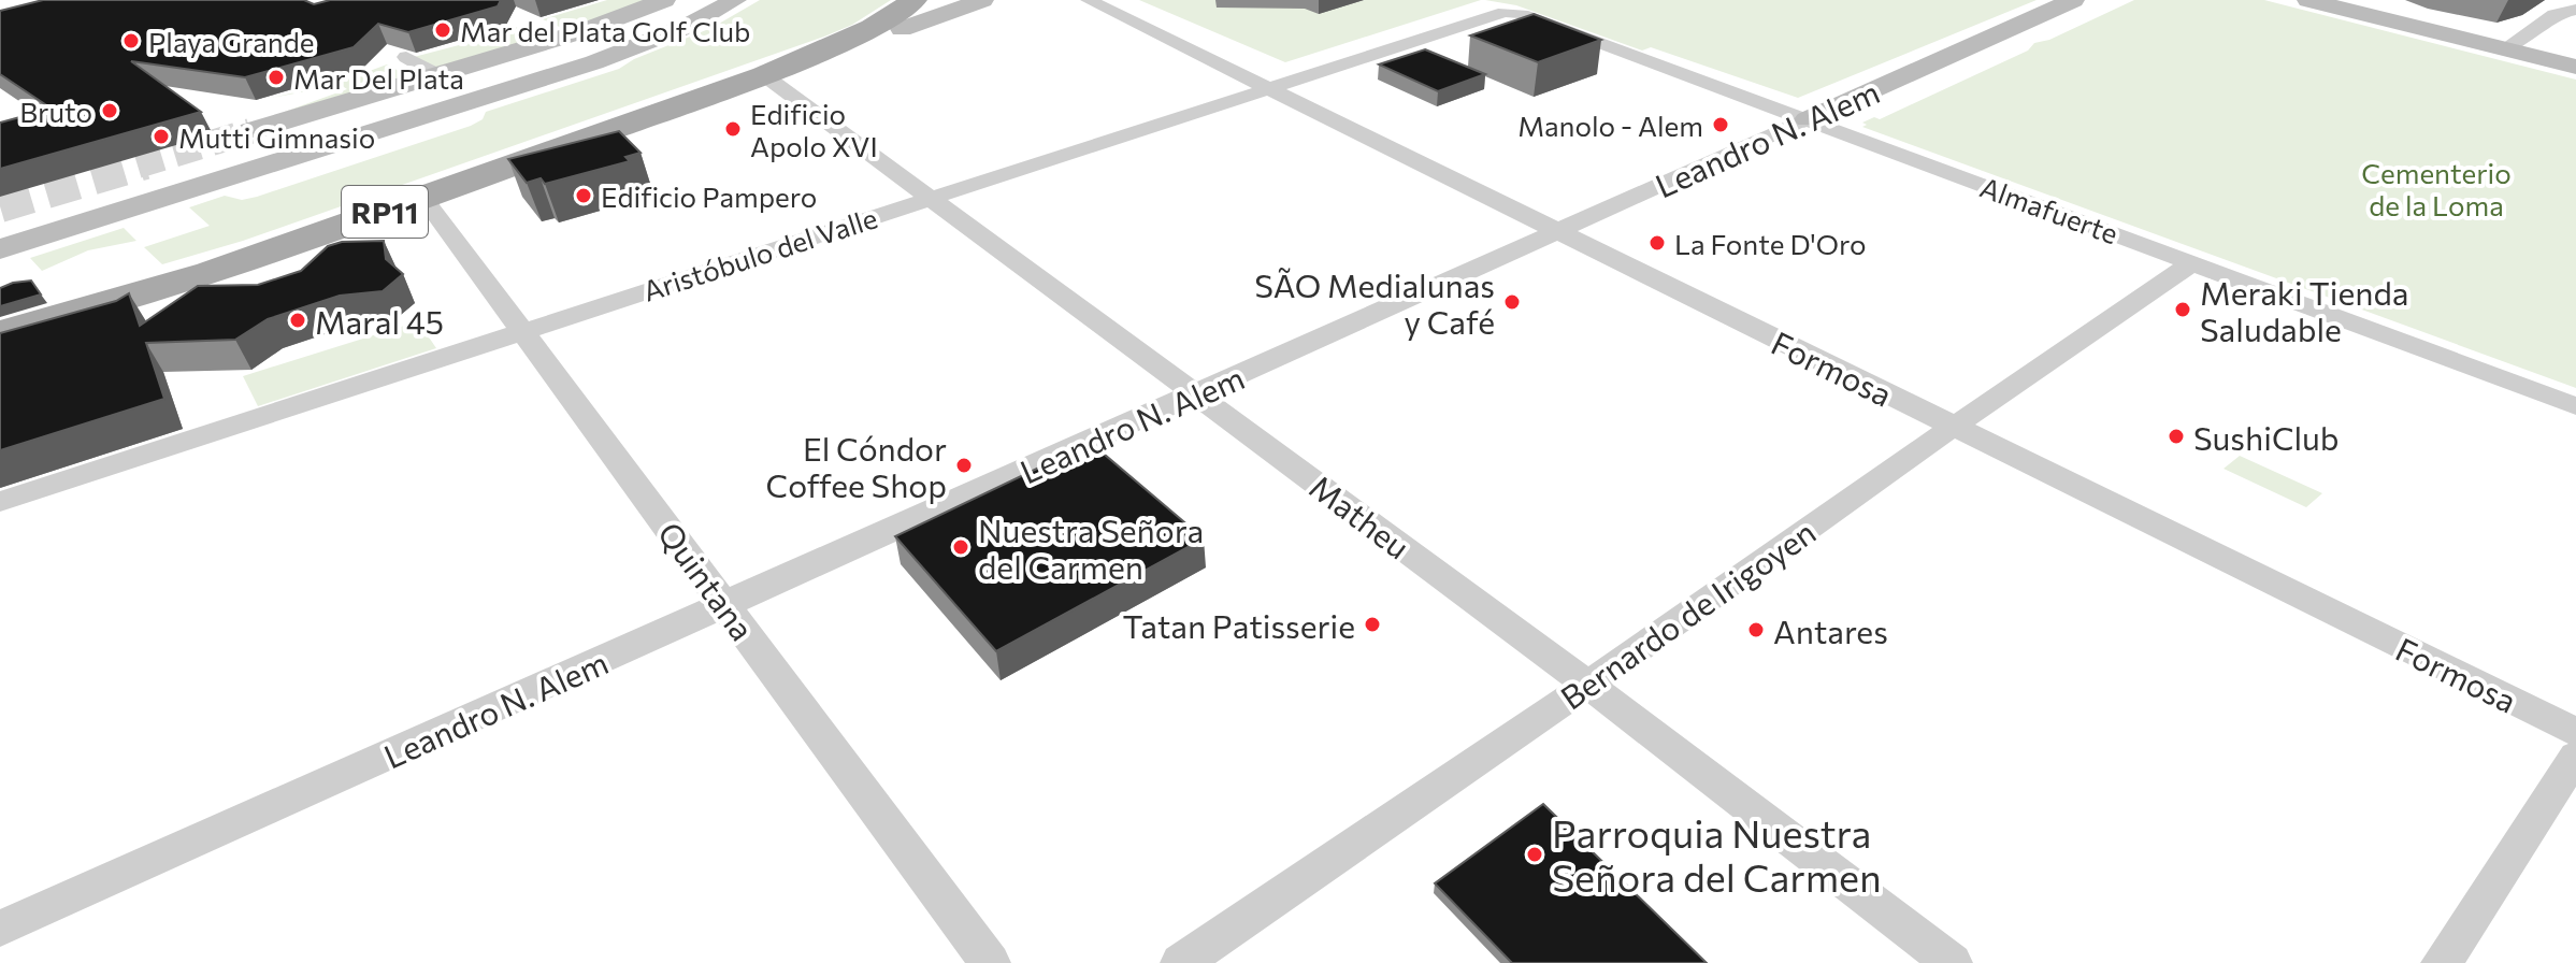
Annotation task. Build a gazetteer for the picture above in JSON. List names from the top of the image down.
{
  "streets": {
    "main road": ["Leandro N. Alem", "RP11"],
    "street": [
      "Almafuerte",
      "Aristóbulo del Valle",
      "Formosa",
      "Matheu",
      "Quintana",
      "Bernardo de Irigoyen"
    ]
  },
  "crossings": [
    ["Leandro N. Alem", "Almafuerte"],
    ["Leandro N. Alem", "Formosa"],
    ["Leandro N. Alem", "Matheu"],
    ["Leandro N. Alem", "Quintana"],
    ["Almafuerte", "Aristóbulo del Valle"],
    ["Almafuerte", "Bernardo de Irigoyen"],
    ["RP11", "Matheu"],
    ["RP11", "Quintana"],
    ["Aristóbulo del Valle", "Formosa"],
    ["Aristóbulo del Valle", "Matheu"],
    ["Aristóbulo del Valle", "Quintana"],
    ["Formosa", "Bernardo de Irigoyen"],
    ["Matheu", "Bernardo de Irigoyen"]
  ],
  "parks": ["Cementerio de la Loma"],
  "places": [
    "Mar del Plata Golf Club",
    "Playa Grande",
    "Mar Del Plata",
    "Bruto",
    "Manolo - Alem",
    "Edificio Apolo XVI",
    "Mutti Gimnasio",
    "Edificio Pampero",
    "La Fonte D'Oro",
    "SÃO Medialunas y Café",
    "Meraki Tienda Saludable",
    "Maral 45",
    "SushiClub",
    "El Cóndor Coffee Shop",
    "Nuestra Señora del Carmen",
    "Tatan Patisserie",
    "Antares",
    "Parroquia Nuestra Señora del Carmen"
  ]
}
